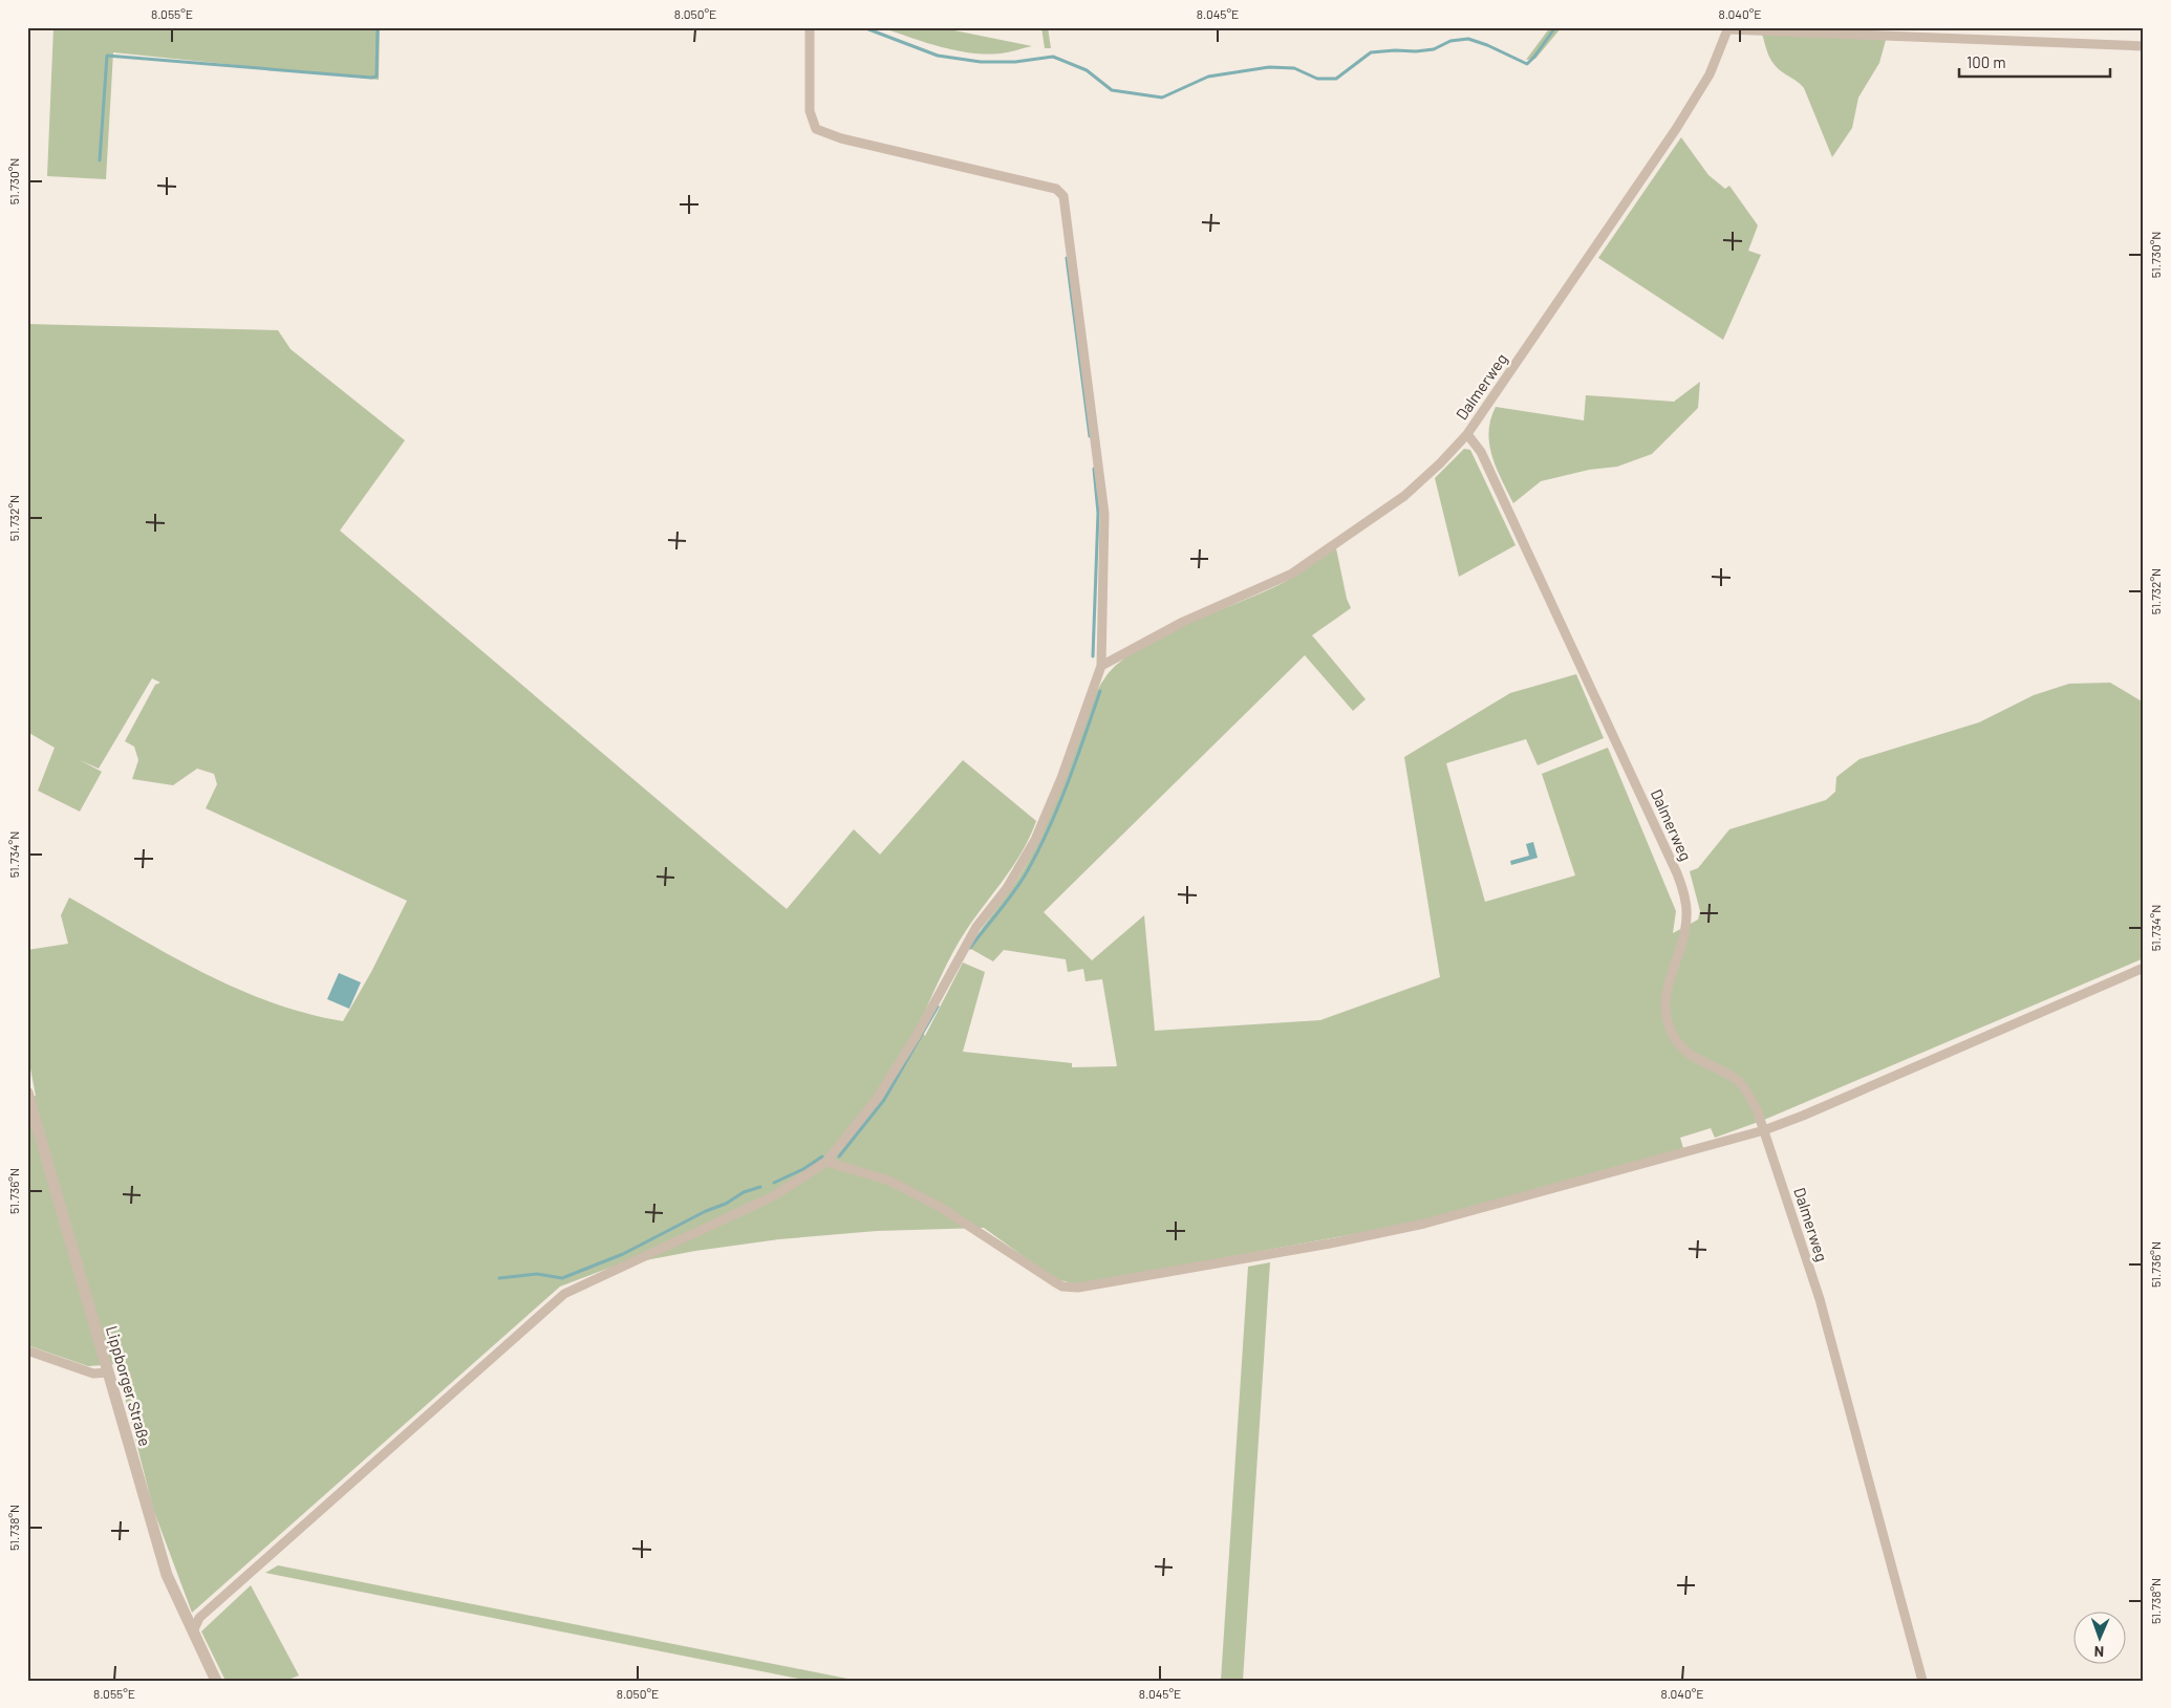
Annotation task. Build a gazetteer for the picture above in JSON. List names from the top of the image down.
{
  "streets": {
    "street": ["Dalmerweg", "Lippborger Straße"]
  },
  "scale_bar": "100 m",
  "north": "bottom",
  "coordinates": [
    "8.055°E",
    "8.050°E",
    "8.045°E",
    "8.040°E",
    "51.730°N",
    "51.732°N",
    "51.734°N",
    "51.736°N",
    "51.738°N"
  ]
}
